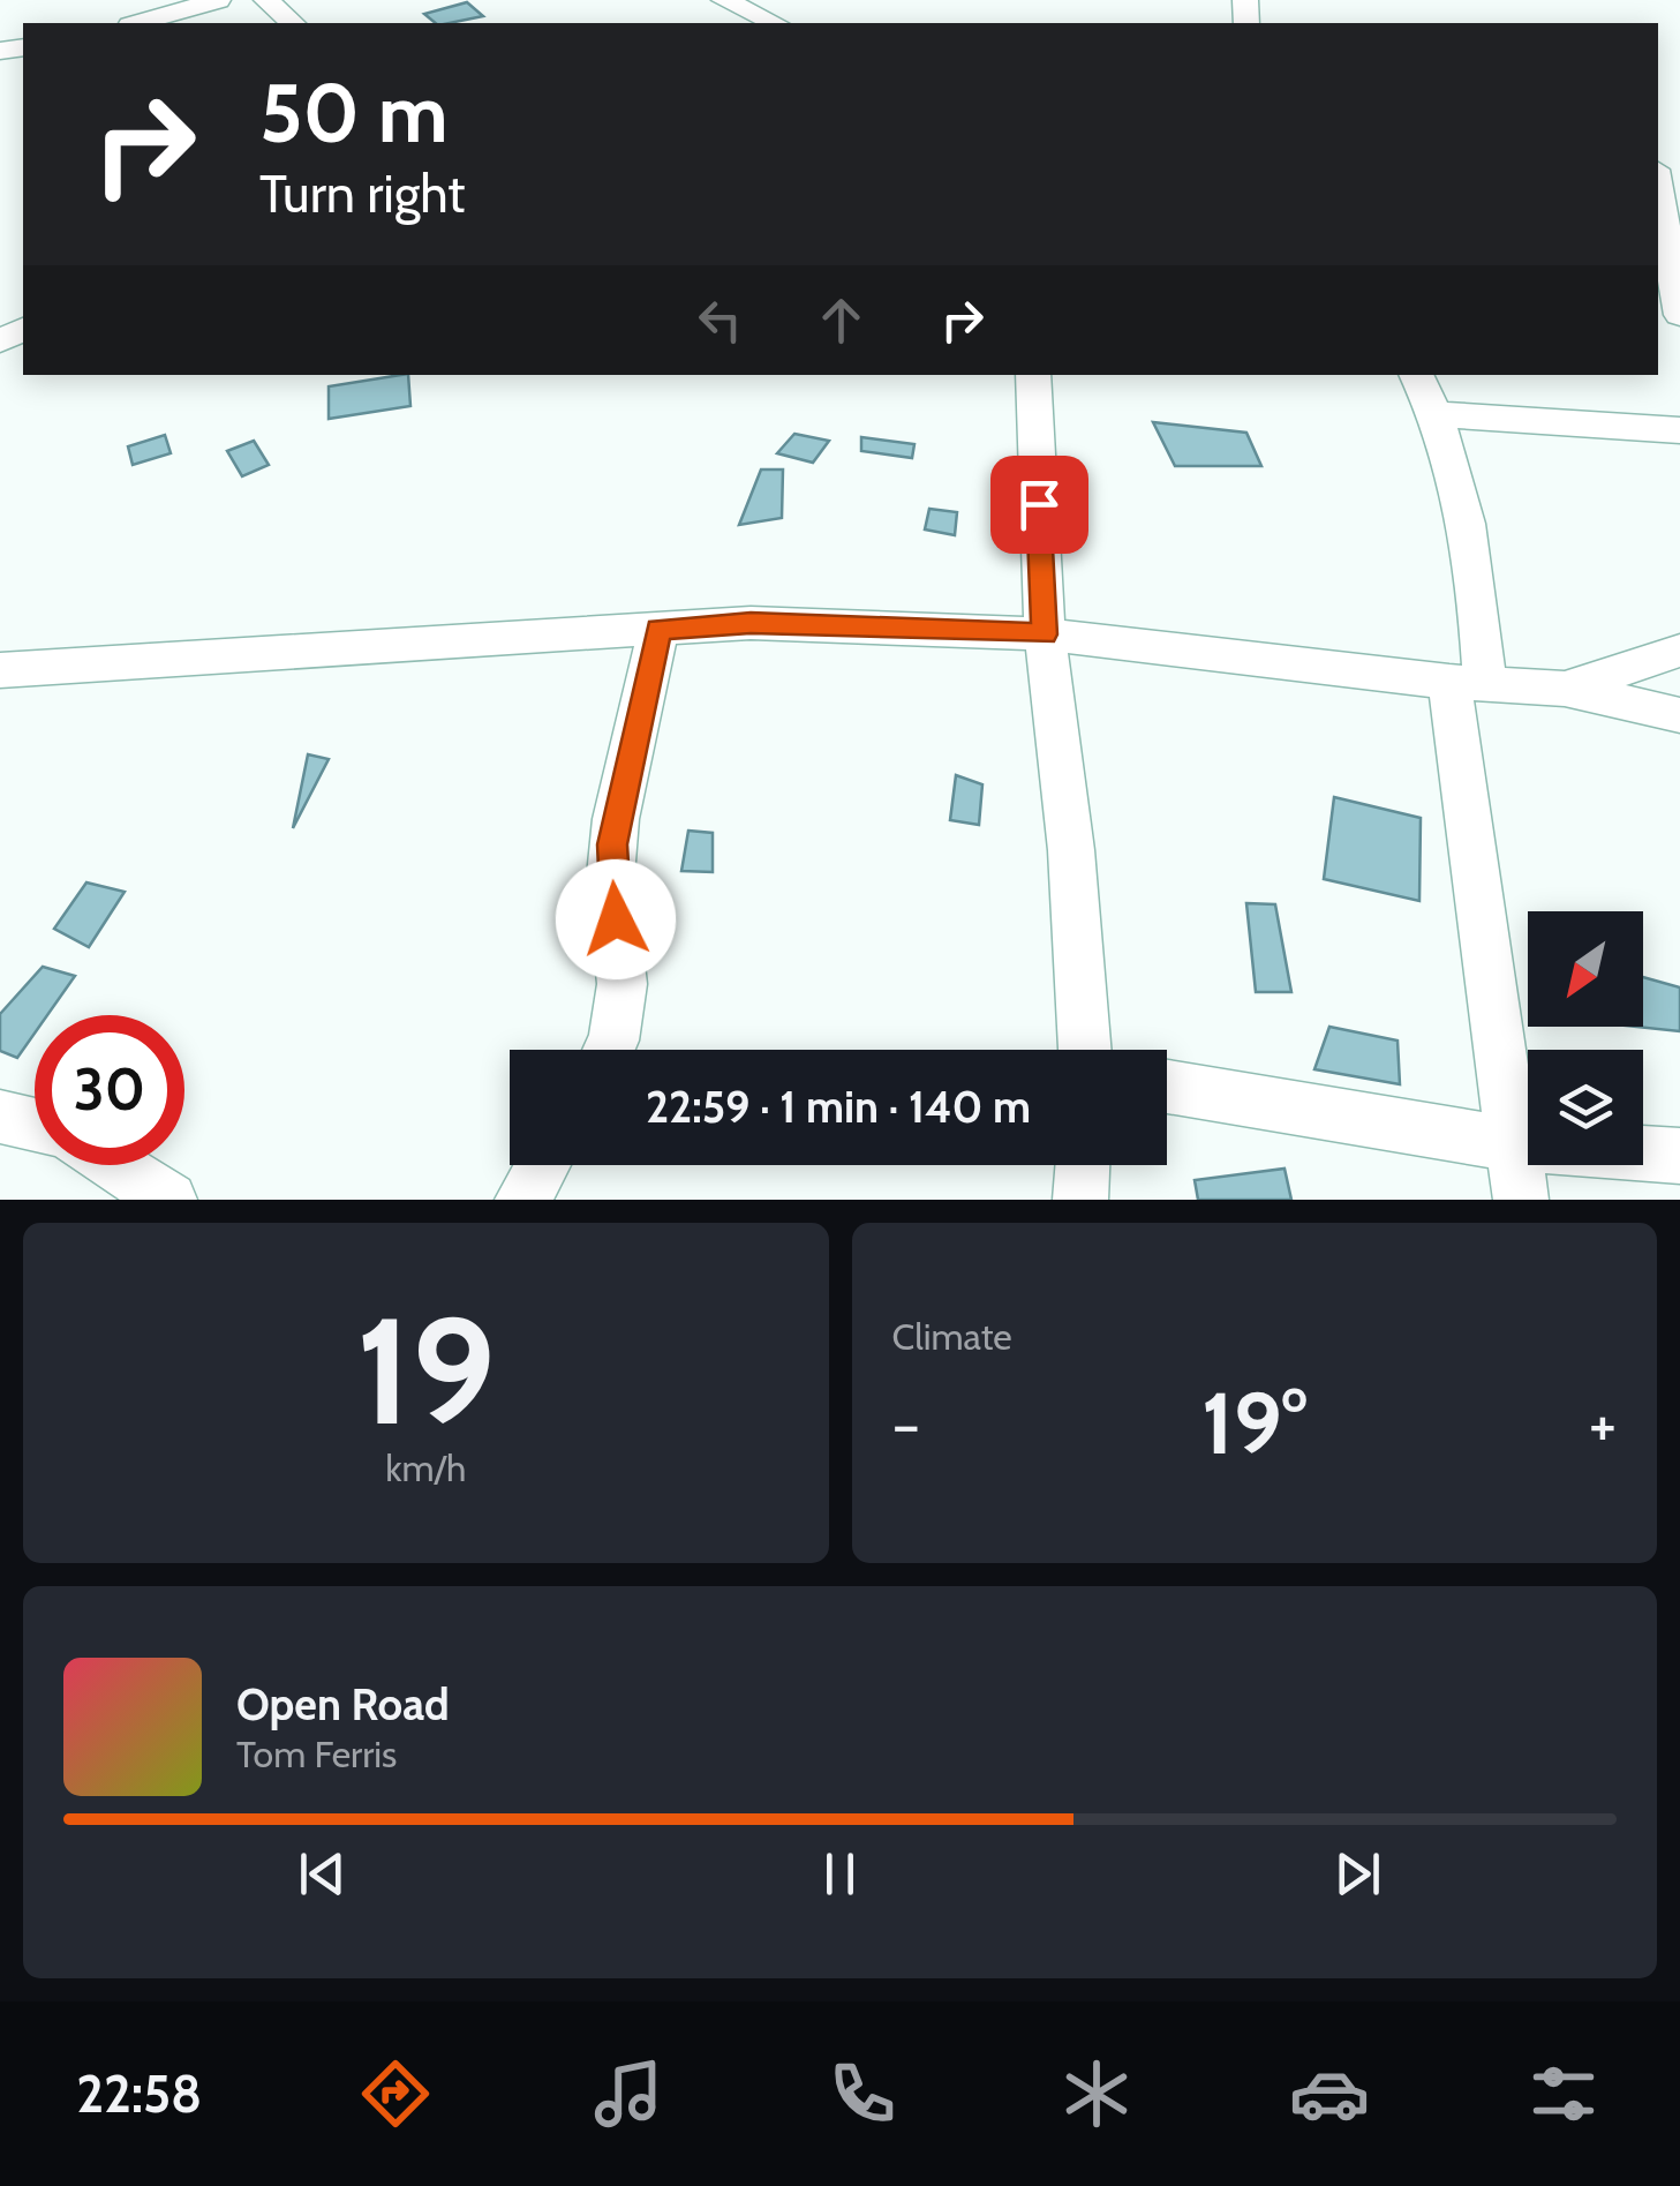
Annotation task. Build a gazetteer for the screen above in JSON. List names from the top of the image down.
{
  "north": "bottom left",
  "page": {
    "turn": ["50 m", "Turn right"],
    "limit": "30",
    "trip": "22:59 · 1 min · 140 m",
    "tile": [
      ["19", "km/h"],
      "Climate"
    ],
    "heat": ["−", "19°", "+"],
    "song": ["Open Road", "Tom Ferris"],
    "tabs": "22:58"
  }
}
